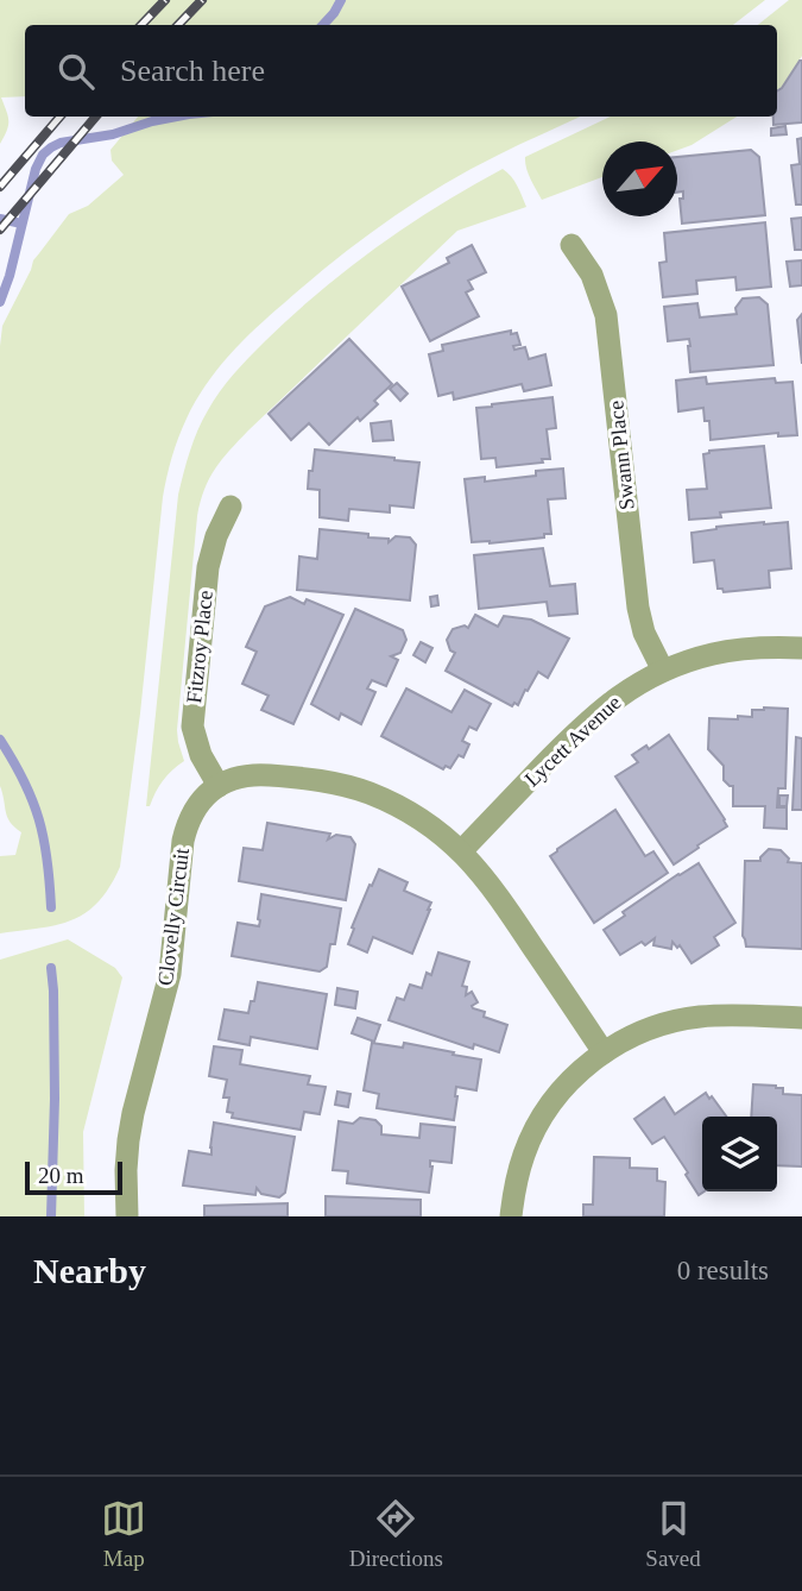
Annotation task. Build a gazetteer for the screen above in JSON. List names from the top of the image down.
{
  "streets": {
    "street": [
      "Swann Place",
      "Fitzroy Place",
      "Lycett Avenue",
      "Clovelly Circuit"
    ]
  },
  "crossings": [
    ["Swann Place", "Lycett Avenue"],
    ["Fitzroy Place", "Clovelly Circuit"]
  ],
  "scale_bar": "20 m",
  "north": "top right",
  "page": {
    "search": "Search here",
    "scale": "20 m",
    "heading": ["Nearby", "0 results"],
    "nav": ["Map", "Directions", "Saved"]
  }
}
